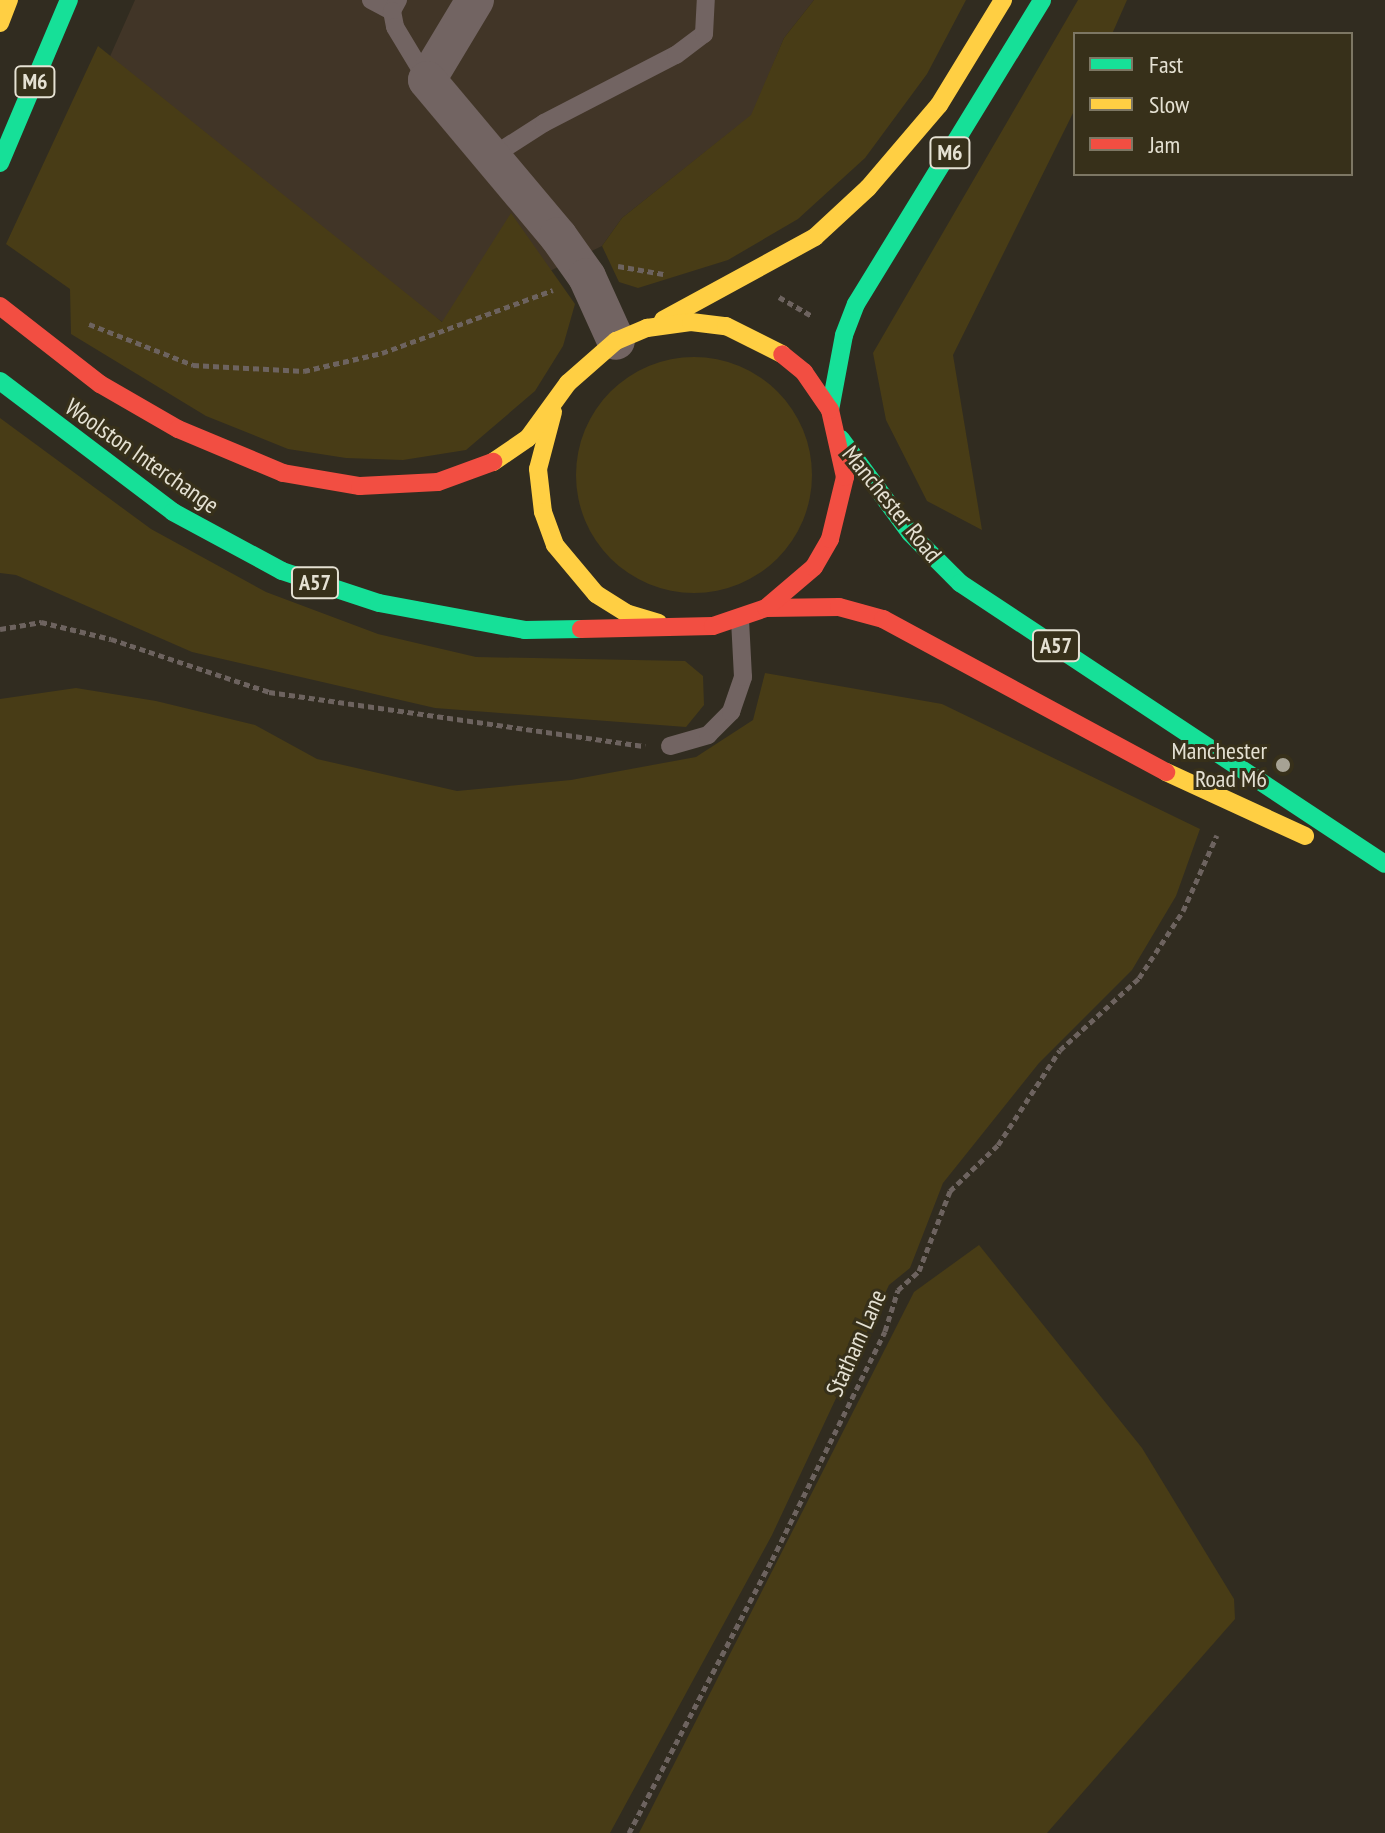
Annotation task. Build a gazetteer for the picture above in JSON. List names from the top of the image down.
{
  "streets": {
    "highway": [
      "M6",
      "Woolston Interchange",
      "Manchester Road",
      "A57"
    ],
    "path": ["Statham Lane"]
  },
  "crossings": [
    ["Woolston Interchange", "Manchester Road"],
    ["Woolston Interchange", "A57"]
  ],
  "places": ["Manchester Road M6"],
  "legend": ["Fast", "Slow", "Jam"]
}
